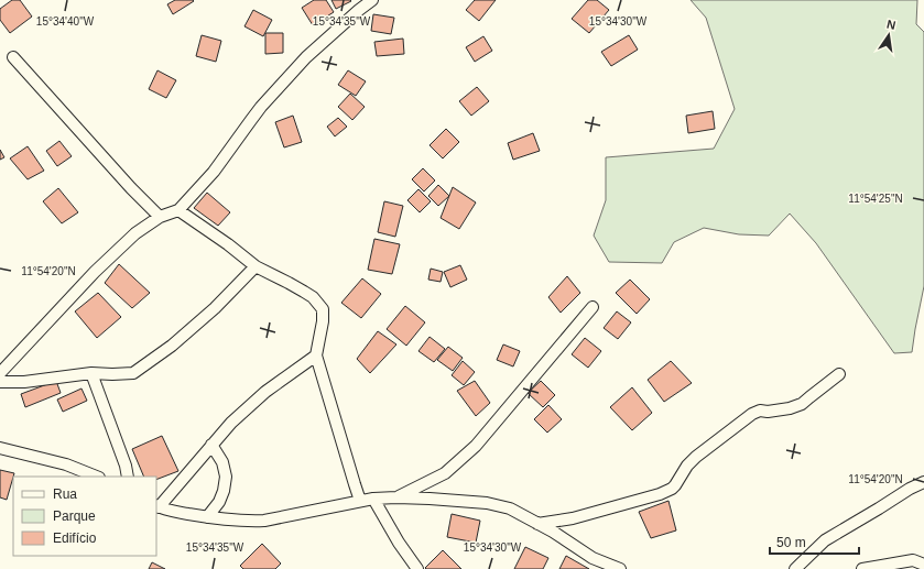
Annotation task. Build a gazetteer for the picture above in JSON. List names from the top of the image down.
{
  "legend": ["Rua", "Parque", "Edifício"],
  "scale_bar": "50 m",
  "north": "top",
  "coordinates": [
    "15°34'40\"W",
    "15°34'35\"W",
    "15°34'30\"W",
    "11°54'25\"N",
    "11°54'20\"N"
  ]
}
